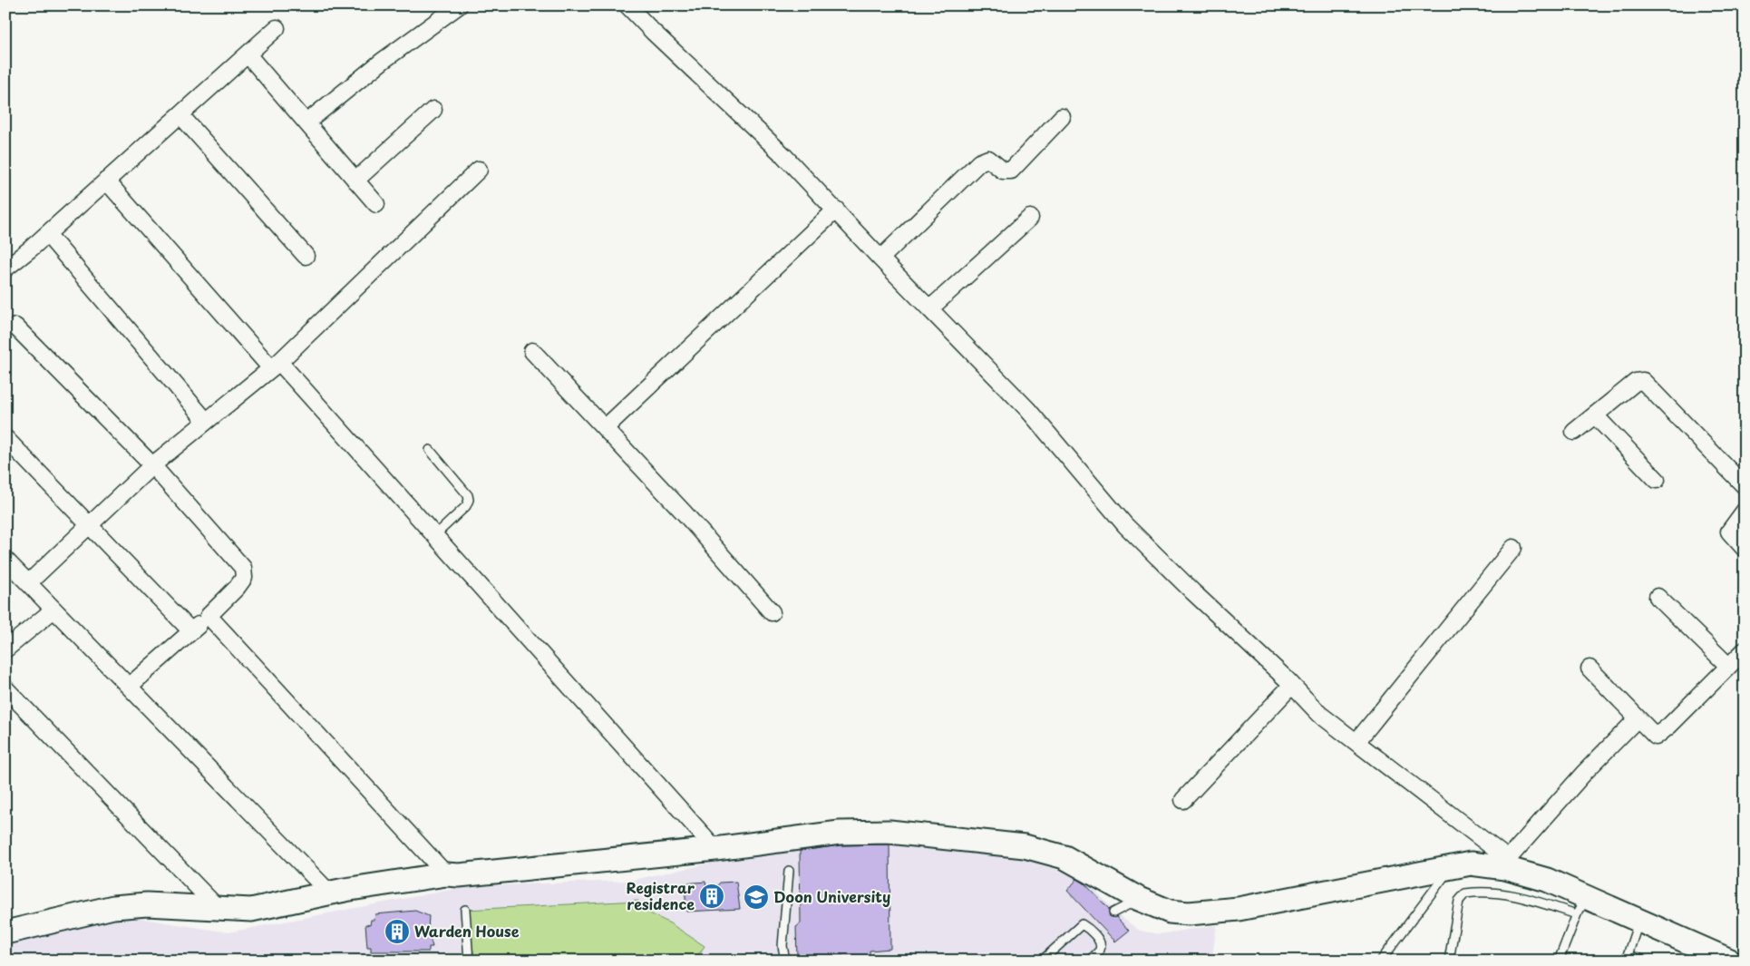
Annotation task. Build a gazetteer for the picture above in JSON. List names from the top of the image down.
{
  "places": {
    "building": ["Registrar residence", "Warden House"],
    "school or university": ["Doon University"]
  }
}
